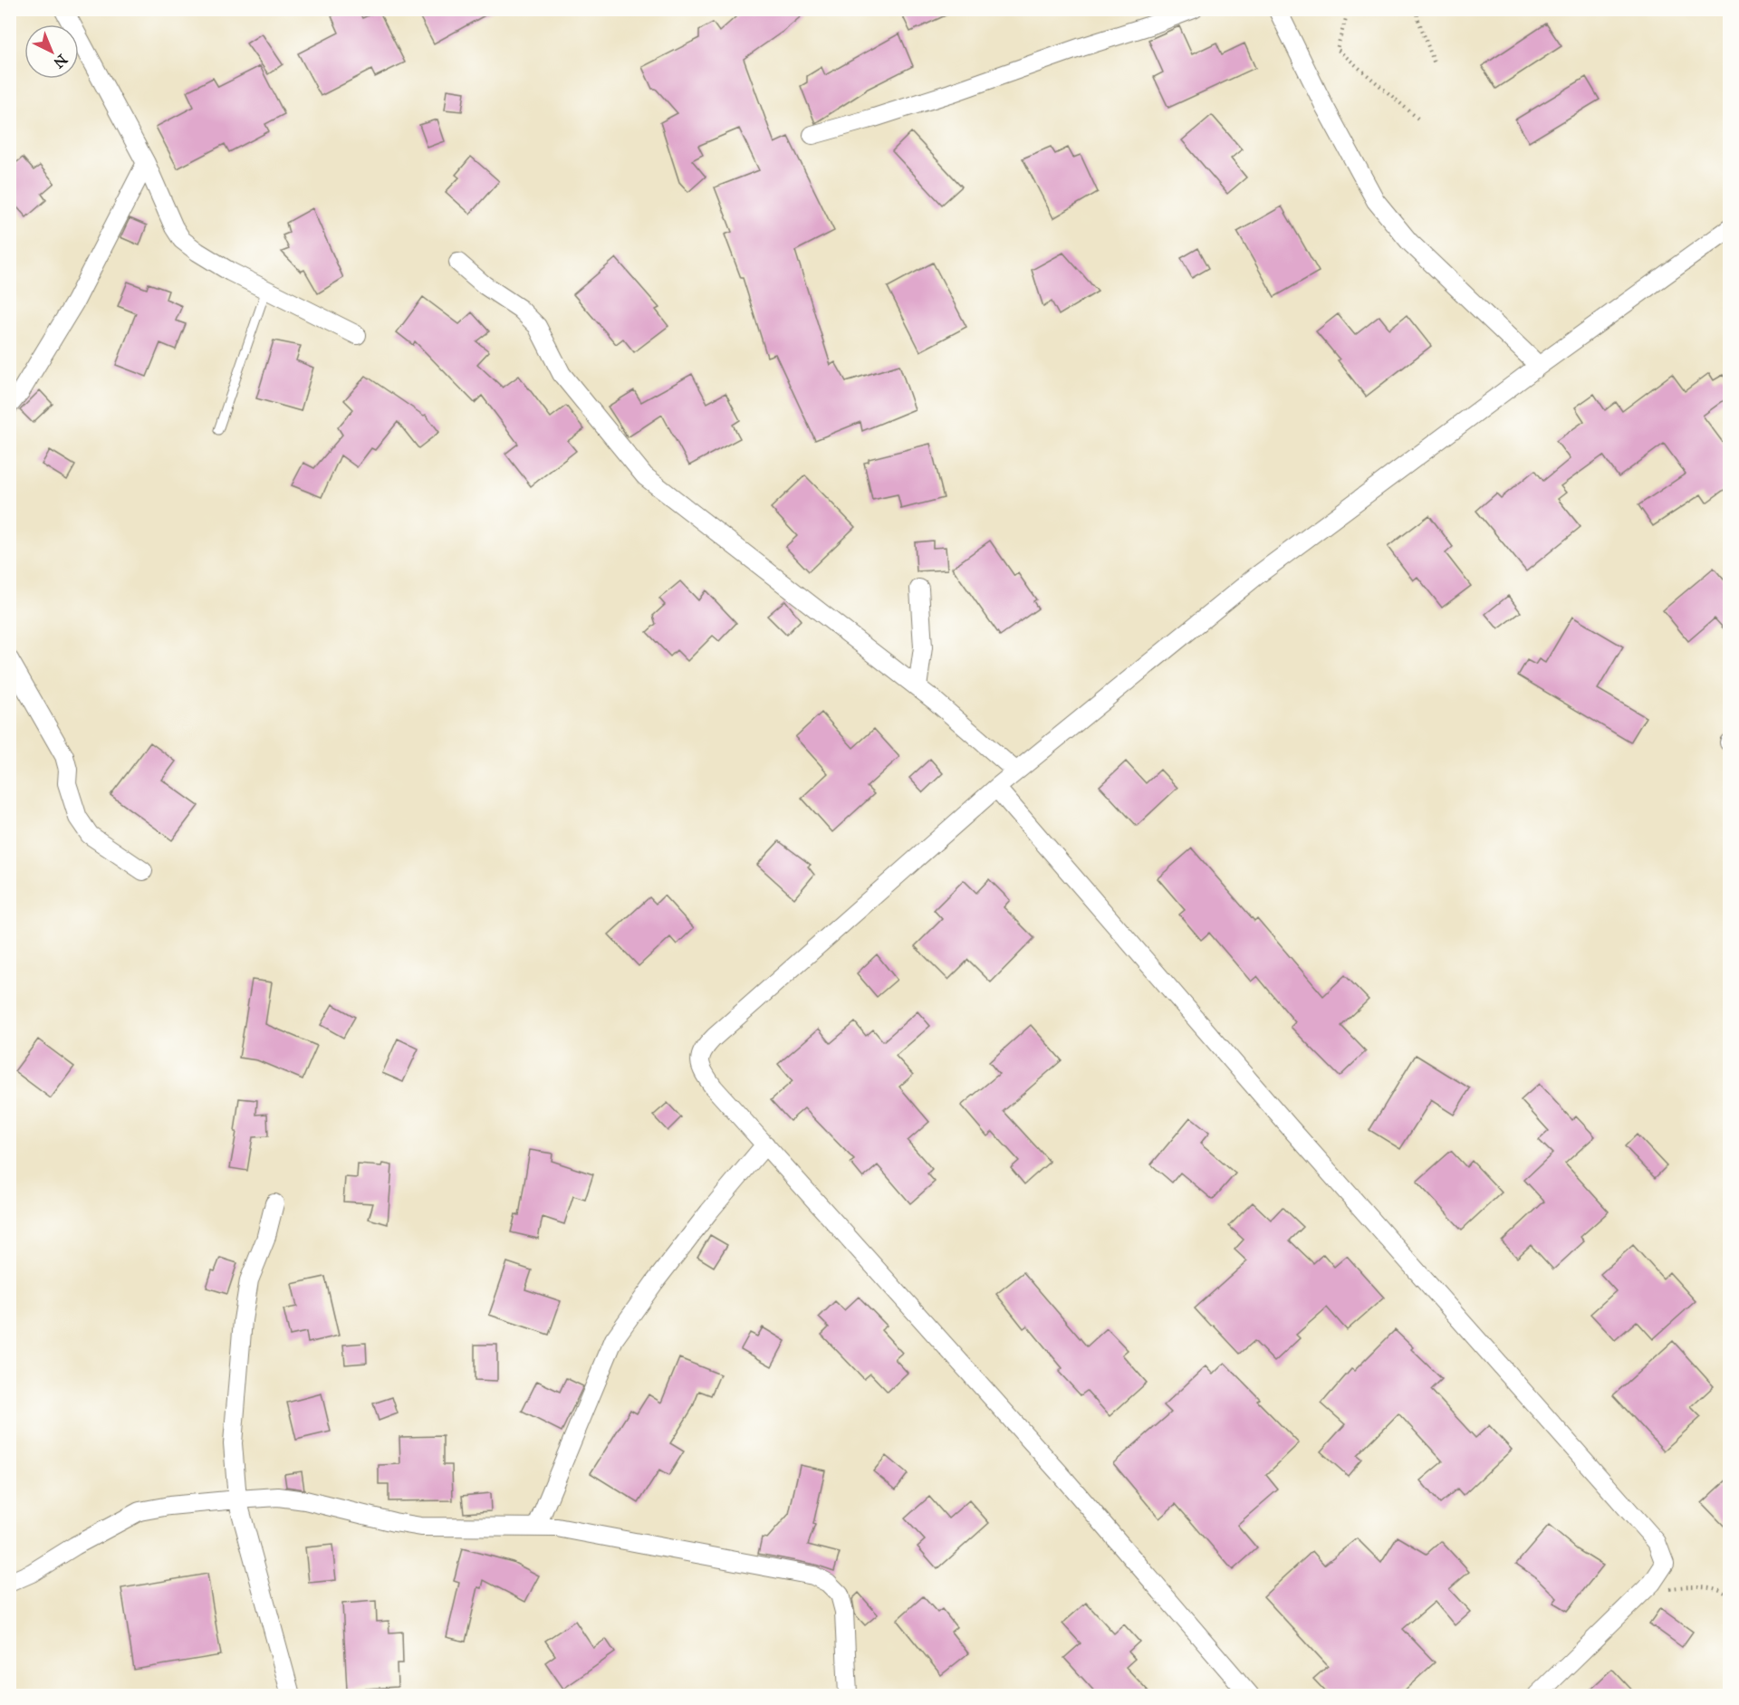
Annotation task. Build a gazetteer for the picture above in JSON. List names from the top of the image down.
{
  "north": "bottom right"
}
